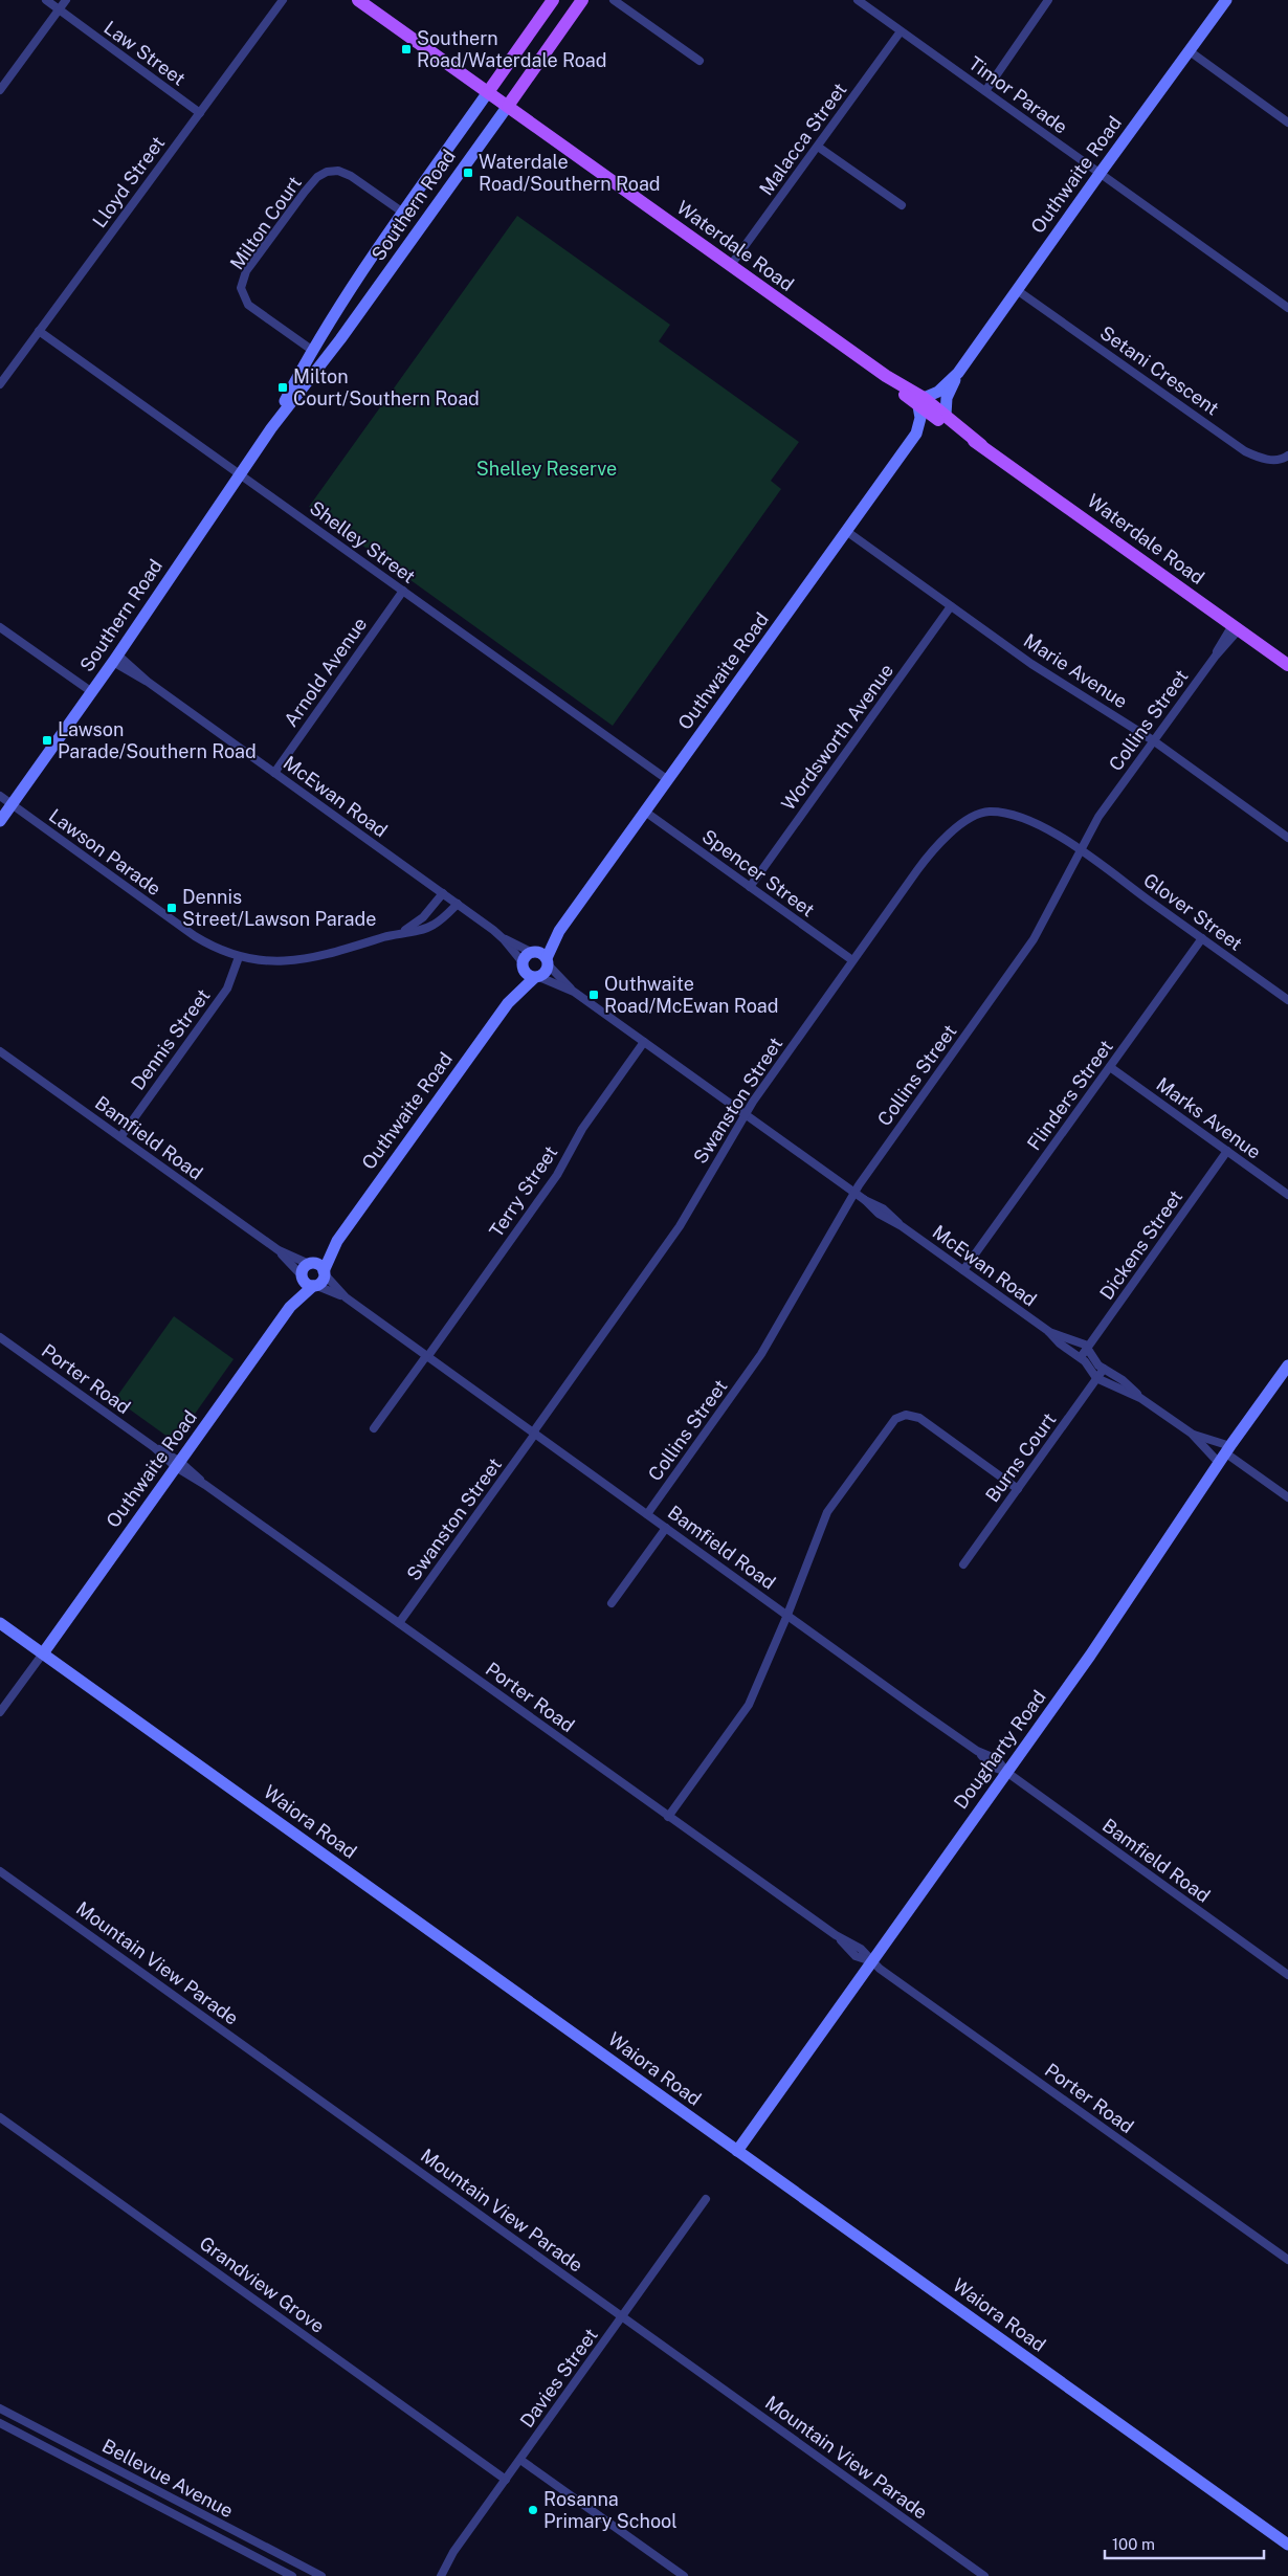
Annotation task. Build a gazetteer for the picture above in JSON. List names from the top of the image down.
{
  "streets": {
    "main road": ["Southern Road", "Waterdale Road"],
    "street": [
      "Law Street",
      "Timor Parade",
      "Malacca Street",
      "Outhwaite Road",
      "Lloyd Street",
      "Milton Court",
      "Setani Crescent",
      "Shelley Street",
      "Marie Avenue",
      "Arnold Avenue",
      "Collins Street",
      "Wordsworth Avenue",
      "McEwan Road",
      "Lawson Parade",
      "Spencer Street",
      "Glover Street",
      "Dennis Street",
      "Flinders Street",
      "Swanston Street",
      "Marks Avenue",
      "Bamfield Road",
      "Terry Street",
      "Dickens Street",
      "Porter Road",
      "Burns Court",
      "Dougharty Road",
      "Waiora Road",
      "Mountain View Parade",
      "Grandview Grove",
      "Davies Street",
      "Bellevue Avenue"
    ]
  },
  "crossings": [
    ["Law Street", "Lloyd Street"],
    ["Timor Parade", "Malacca Street"],
    ["Timor Parade", "Outhwaite Road"],
    ["Malacca Street", "Waterdale Road"],
    ["Outhwaite Road", "Waterdale Road"],
    ["Outhwaite Road", "Setani Crescent"],
    ["Outhwaite Road", "Shelley Street"],
    ["Outhwaite Road", "Marie Avenue"],
    ["Outhwaite Road", "McEwan Road"],
    ["Outhwaite Road", "Spencer Street"],
    ["Outhwaite Road", "Bamfield Road"],
    ["Outhwaite Road", "Porter Road"],
    ["Outhwaite Road", "Waiora Road"],
    ["Lloyd Street", "Shelley Street"],
    ["Southern Road", "Milton Court"],
    ["Southern Road", "Waterdale Road"],
    ["Southern Road", "Shelley Street"],
    ["Southern Road", "McEwan Road"],
    ["Southern Road", "Lawson Parade"],
    ["Waterdale Road", "Collins Street"],
    ["Shelley Street", "Arnold Avenue"],
    ["Marie Avenue", "Collins Street"],
    ["Marie Avenue", "Wordsworth Avenue"],
    ["Arnold Avenue", "McEwan Road"],
    ["Collins Street", "McEwan Road"],
    ["Collins Street", "Glover Street"],
    ["Collins Street", "Swanston Street"],
    ["Collins Street", "Bamfield Road"],
    ["Wordsworth Avenue", "Spencer Street"],
    ["McEwan Road", "Lawson Parade"],
    ["McEwan Road", "Flinders Street"],
    ["McEwan Road", "Swanston Street"],
    ["McEwan Road", "Terry Street"],
    ["McEwan Road", "Dickens Street"],
    ["McEwan Road", "Burns Court"],
    ["McEwan Road", "Dougharty Road"],
    ["Lawson Parade", "Dennis Street"],
    ["Spencer Street", "Swanston Street"],
    ["Glover Street", "Flinders Street"],
    ["Glover Street", "Swanston Street"],
    ["Dennis Street", "Bamfield Road"],
    ["Flinders Street", "Marks Avenue"],
    ["Swanston Street", "Bamfield Road"],
    ["Swanston Street", "Porter Road"],
    ["Marks Avenue", "Dickens Street"],
    ["Bamfield Road", "Terry Street"],
    ["Bamfield Road", "Dougharty Road"],
    ["Porter Road", "Dougharty Road"],
    ["Dougharty Road", "Waiora Road"],
    ["Mountain View Parade", "Davies Street"],
    ["Grandview Grove", "Davies Street"]
  ],
  "parks": ["Shelley Reserve"],
  "places": {
    "transit": [
      "Southern Road/Waterdale Road",
      "Waterdale Road/Southern Road",
      "Milton Court/Southern Road",
      "Lawson Parade/Southern Road",
      "Dennis Street/Lawson Parade",
      "Outhwaite Road/McEwan Road"
    ],
    "other": ["Rosanna Primary School"]
  },
  "scale_bar": "100 m"
}
